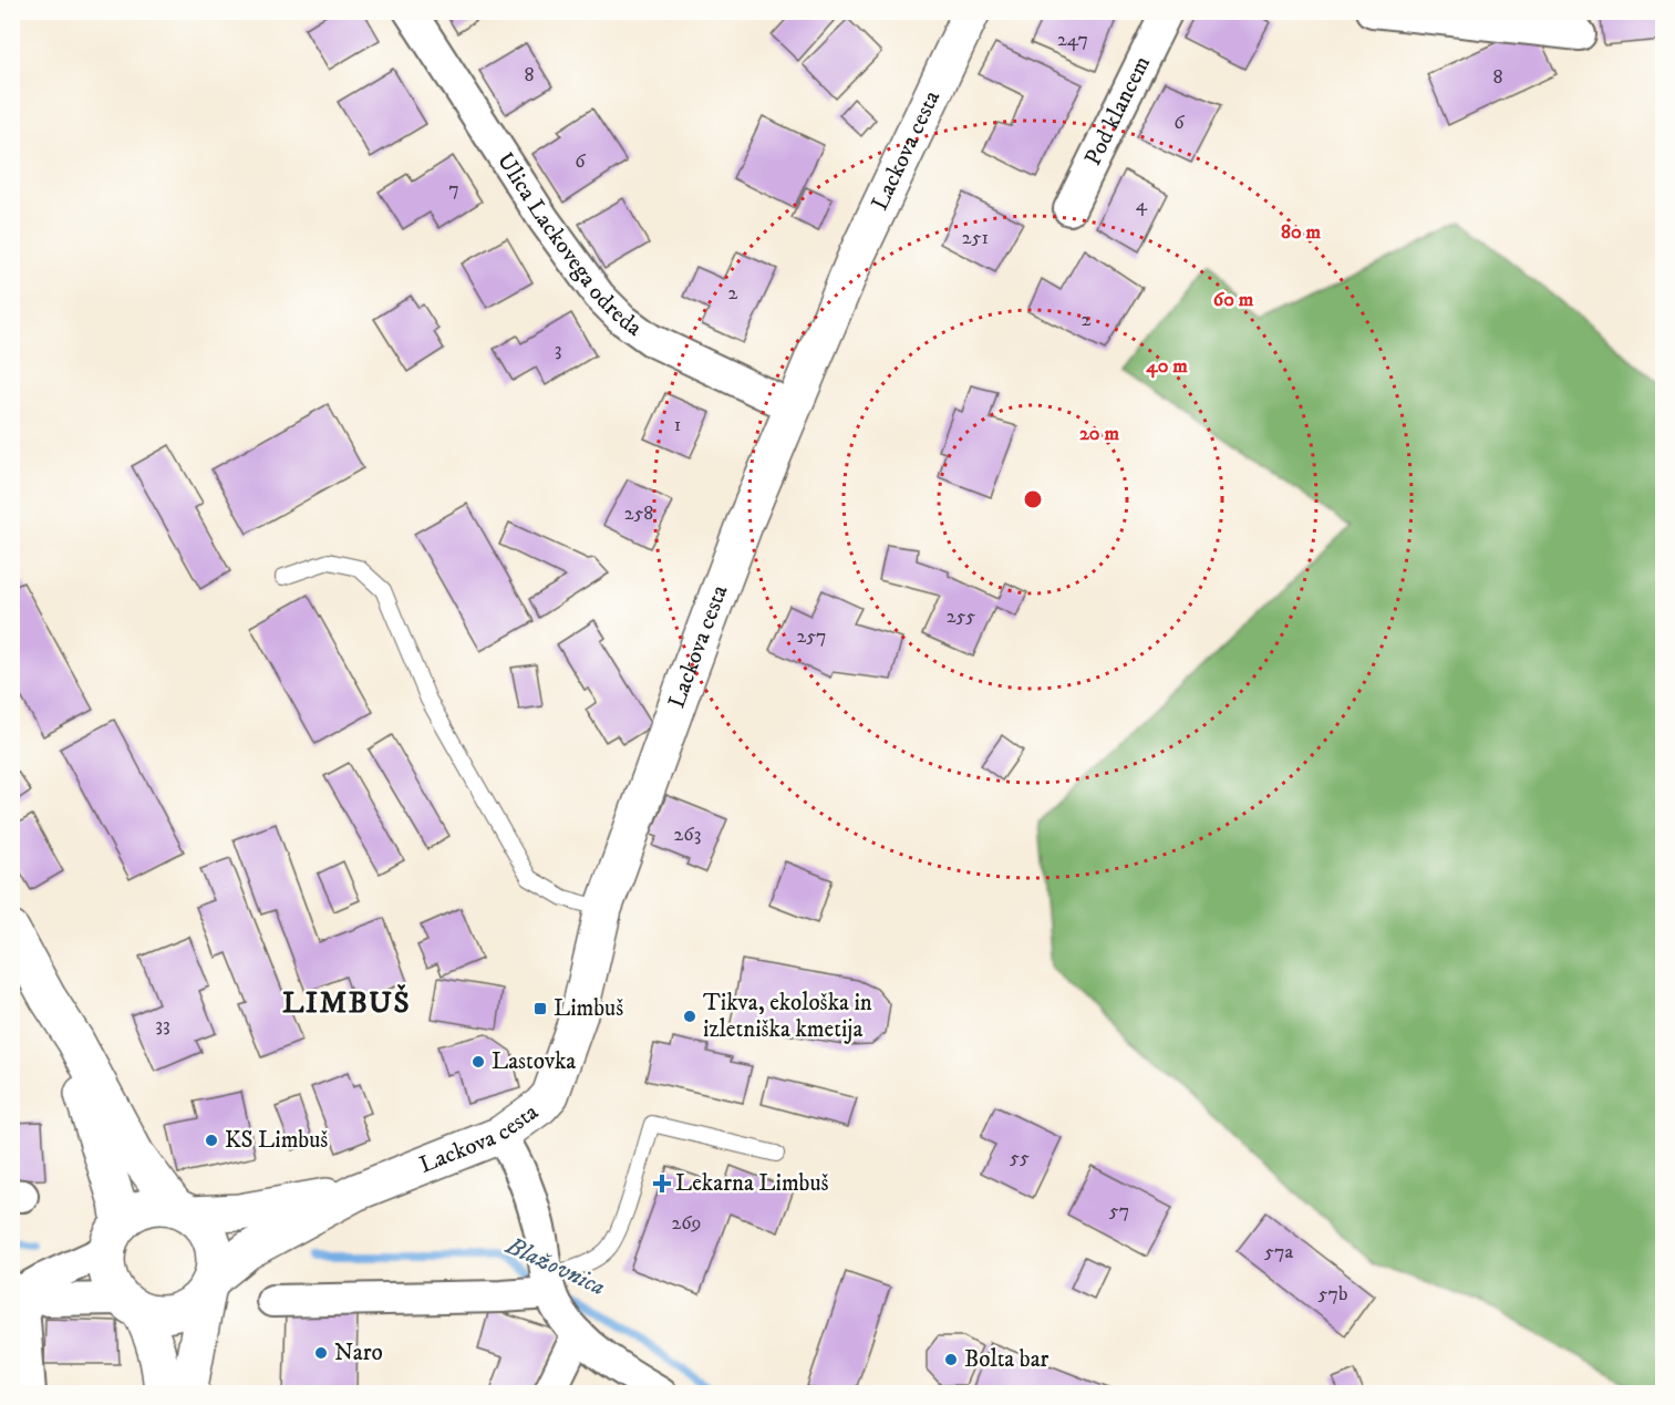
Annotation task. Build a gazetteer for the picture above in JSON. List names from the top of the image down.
{
  "streets": {
    "street": ["Pod klancem", "Lackova cesta", "Ulica Lackovega odreda"]
  },
  "crossings": [
    ["Lackova cesta", "Ulica Lackovega odreda"]
  ],
  "districts": ["LIMBUŠ"],
  "water": ["Blažovnica"],
  "places": {
    "transit": ["Limbuš"],
    "other": [
      "Tikva, ekološka in izletniška kmetija",
      "Lastovka",
      "KS Limbuš",
      "Naro",
      "Bolta bar"
    ],
    "health": ["Lekarna Limbuš"]
  },
  "house_numbers": [
    "247",
    "8",
    "8",
    "6",
    "6",
    "7",
    "4",
    "251",
    "2",
    "2",
    "3",
    "1",
    "258",
    "255",
    "257",
    "263",
    "33",
    "55",
    "57",
    "269",
    "57a",
    "57b"
  ],
  "rings": [
    "80 m",
    "60 m",
    "40 m",
    "20 m"
  ]
}
